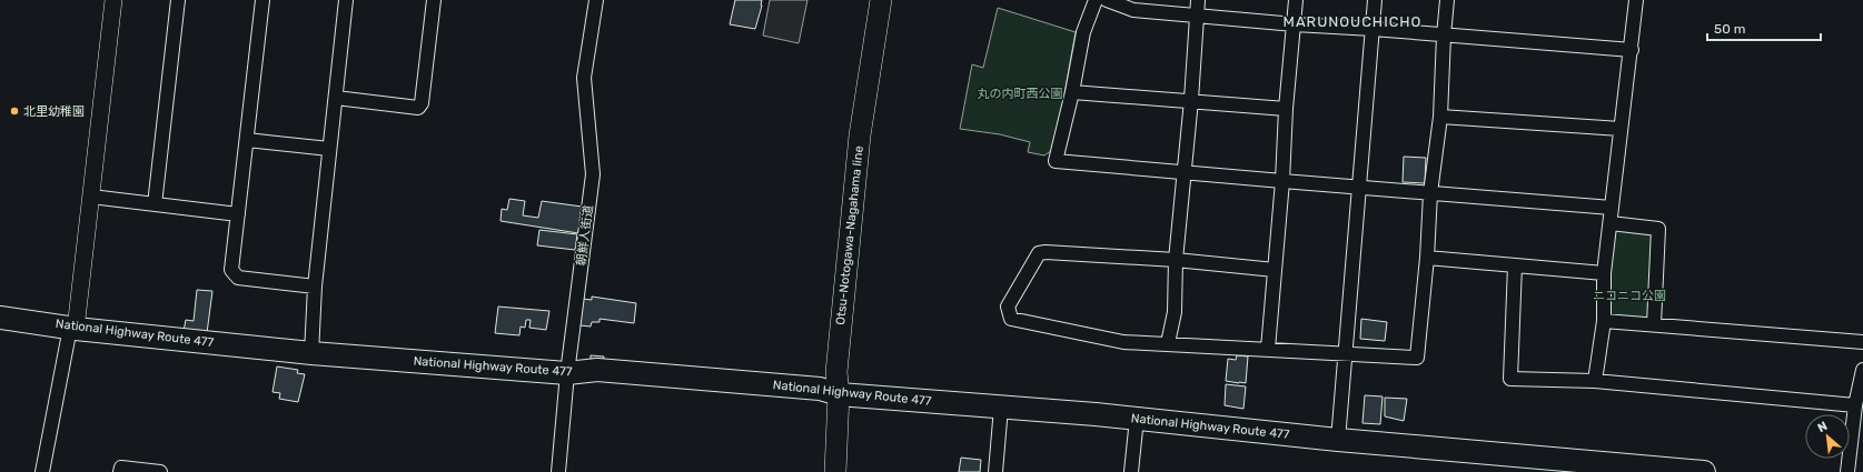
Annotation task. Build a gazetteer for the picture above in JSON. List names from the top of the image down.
{
  "streets": {
    "highway": ["National Highway Route 477"],
    "main road": ["Otsu-Notogawa-Nagahama line"],
    "street": ["朝鮮人街道"]
  },
  "crossings": [
    ["朝鮮人街道", "National Highway Route 477"],
    ["Otsu-Notogawa-Nagahama line", "National Highway Route 477"]
  ],
  "districts": ["MARUNOUCHICHO"],
  "parks": ["丸の内町西公園", "ニコニコ公園"],
  "places": ["北里幼稚園"],
  "scale_bar": "50 m",
  "north": "top left"
}
